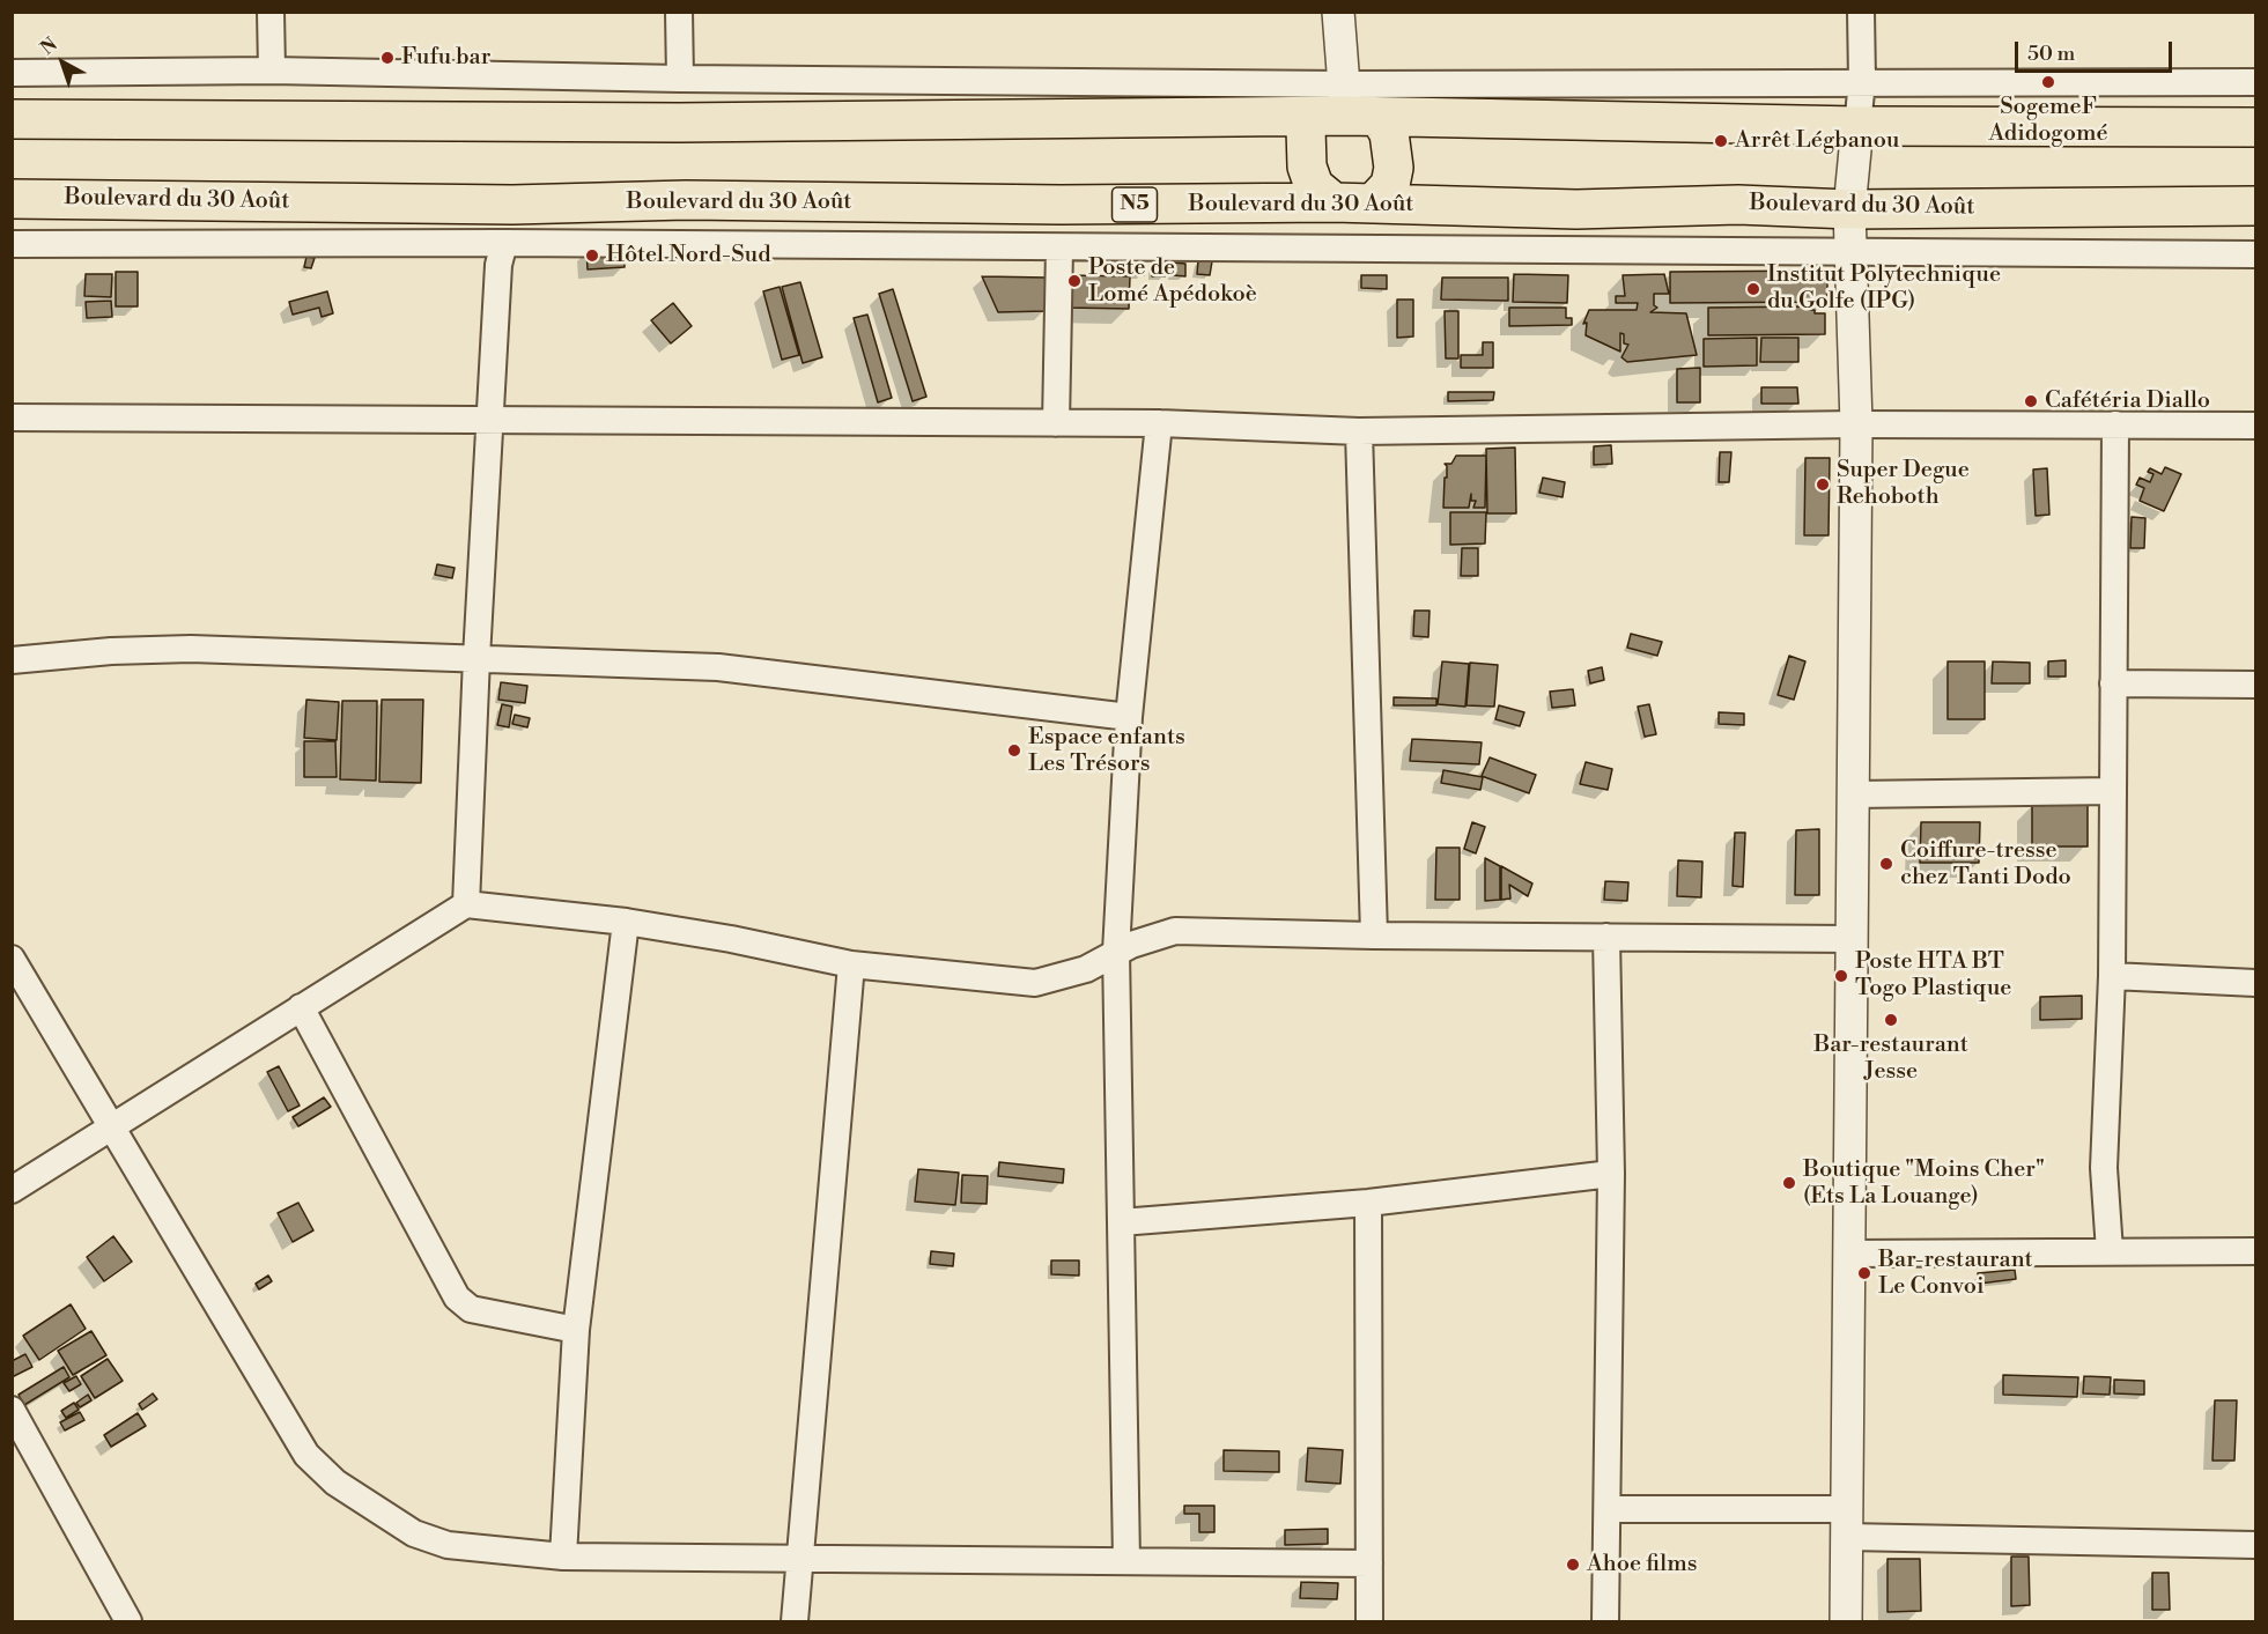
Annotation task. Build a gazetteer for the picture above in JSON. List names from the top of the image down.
{
  "streets": {
    "highway": ["Boulevard du 30 Août", "N5"]
  },
  "places": [
    "Fufu bar",
    "SogemeF Adidogomé",
    "Arrêt Légbanou",
    "Hôtel Nord-Sud",
    "Poste de Lomé Apédokoè",
    "Institut Polytechnique du Golfe (IPG)",
    "Cafétéria Diallo",
    "Super Degue Rehoboth",
    "Espace enfants Les Trésors",
    "Coiffure-tresse chez Tanti Dodo",
    "Poste HTA BT Togo Plastique",
    "Bar-restaurant Jesse",
    "Boutique \"Moins Cher\" (Ets La Louange)",
    "Bar-restaurant Le Convoi",
    "Ahoe films"
  ],
  "scale_bar": "50 m",
  "north": "top left"
}
